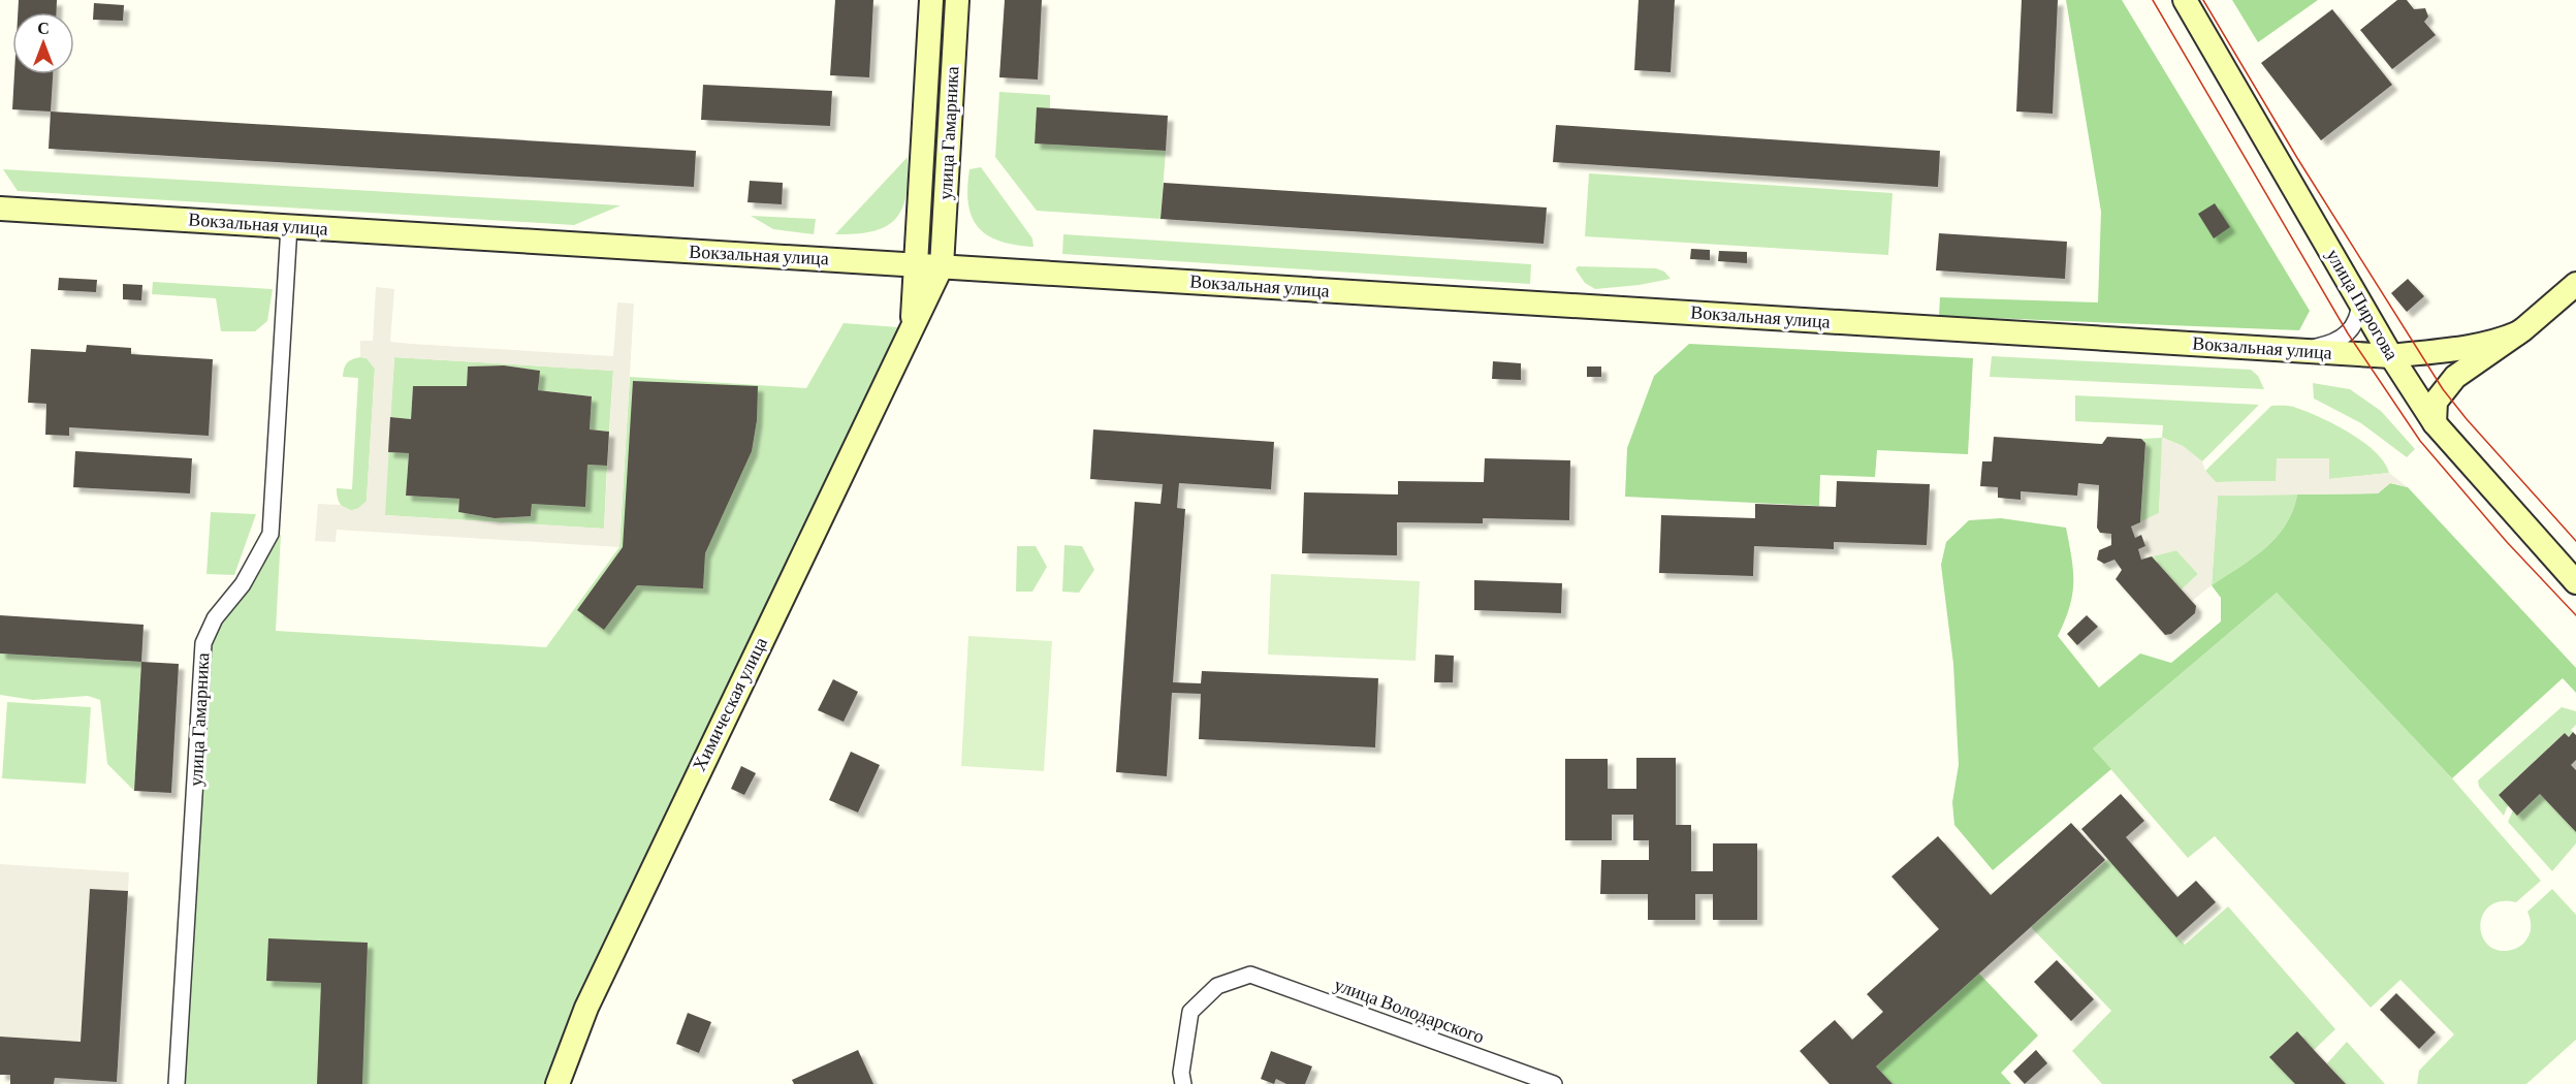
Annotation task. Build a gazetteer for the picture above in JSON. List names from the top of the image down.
{
  "streets": {
    "main road": [
      "улица Гамарника",
      "Вокзальная улица",
      "улица Пирогова",
      "Химическая улица"
    ],
    "street": ["улица Володарского"]
  },
  "crossings": [
    ["улица Гамарника", "Вокзальная улица"],
    ["улица Гамарника", "Химическая улица"],
    ["Вокзальная улица", "улица Пирогова"],
    ["Вокзальная улица", "Химическая улица"]
  ],
  "north": "top"
}
